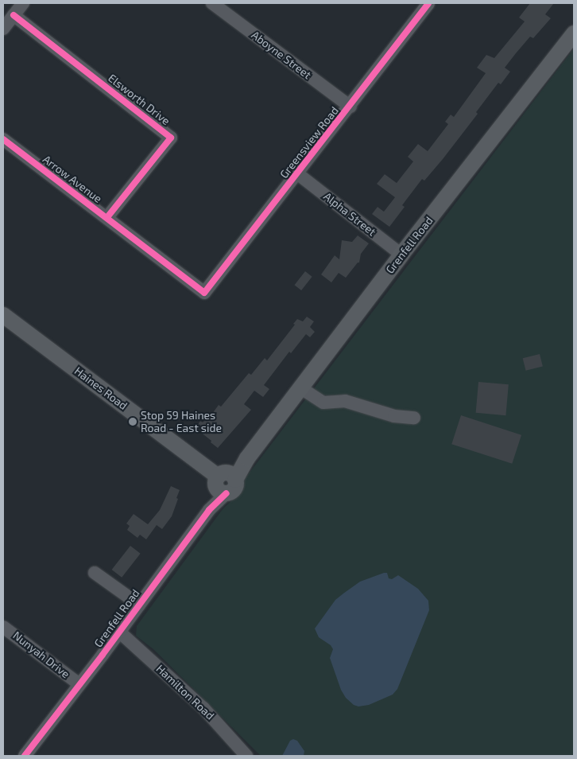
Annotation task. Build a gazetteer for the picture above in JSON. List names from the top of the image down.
{
  "streets": {
    "main road": ["Grenfell Road", "Haines Road"],
    "street": [
      "Aboyne Street",
      "Elsworth Drive",
      "Greensview Road",
      "Arrow Avenue",
      "Alpha Street",
      "Nunyah Drive",
      "Hamilton Road"
    ]
  },
  "crossings": [
    ["Aboyne Street", "Greensview Road"],
    ["Elsworth Drive", "Arrow Avenue"],
    ["Greensview Road", "Arrow Avenue"],
    ["Greensview Road", "Alpha Street"],
    ["Alpha Street", "Grenfell Road"],
    ["Grenfell Road", "Haines Road"],
    ["Grenfell Road", "Nunyah Drive"],
    ["Grenfell Road", "Hamilton Road"]
  ],
  "places": ["Stop 59 Haines Road - East side"]
}
